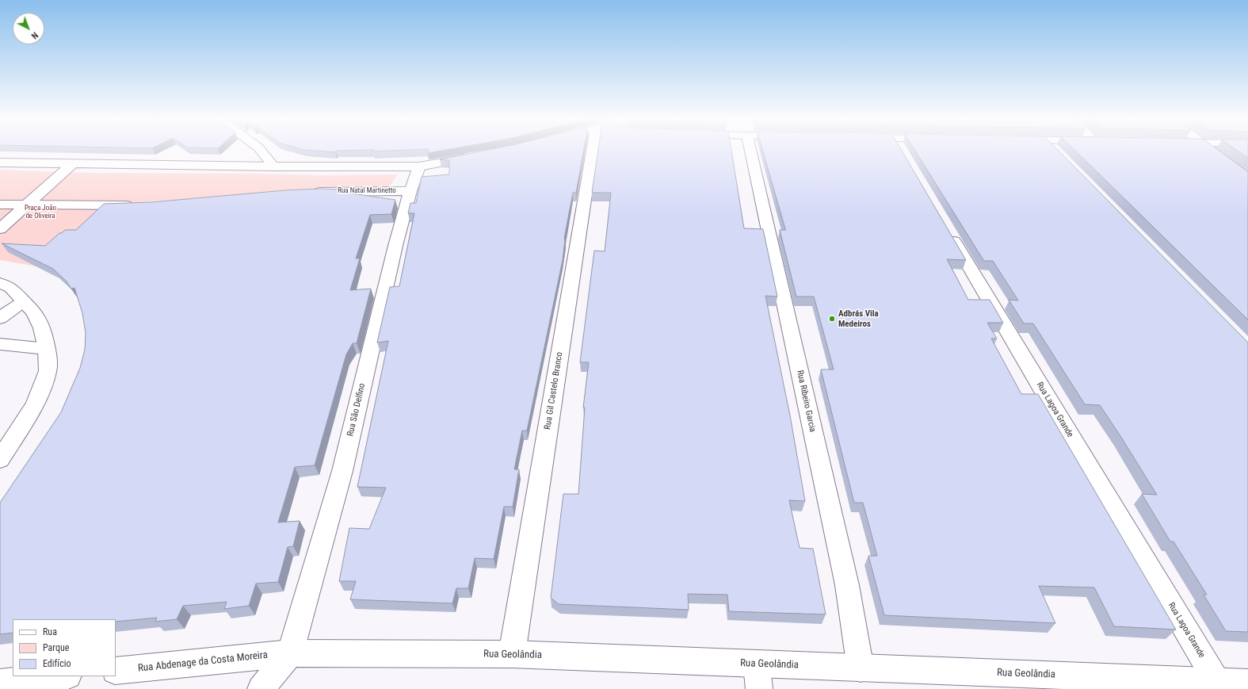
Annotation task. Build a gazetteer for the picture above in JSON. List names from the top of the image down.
{
  "streets": {
    "street": [
      "Rua Natal Martinetto",
      "Rua Gil Castelo Branco",
      "Rua Ribeiro Garcia",
      "Rua São Delfino",
      "Rua Lagoa Grande",
      "Rua Geolândia",
      "Rua Abdenage da Costa Moreira"
    ]
  },
  "crossings": [
    ["Rua Natal Martinetto", "Rua São Delfino"],
    ["Rua Gil Castelo Branco", "Rua Geolândia"],
    ["Rua Ribeiro Garcia", "Rua Geolândia"],
    ["Rua São Delfino", "Rua Geolândia"],
    ["Rua São Delfino", "Rua Abdenage da Costa Moreira"],
    ["Rua Lagoa Grande", "Rua Geolândia"],
    ["Rua Geolândia", "Rua Abdenage da Costa Moreira"]
  ],
  "parks": ["Praça João de Oliveira"],
  "places": ["Adbrás Vila Medeiros"],
  "legend": ["Rua", "Parque", "Edifício"],
  "north": "bottom right"
}
